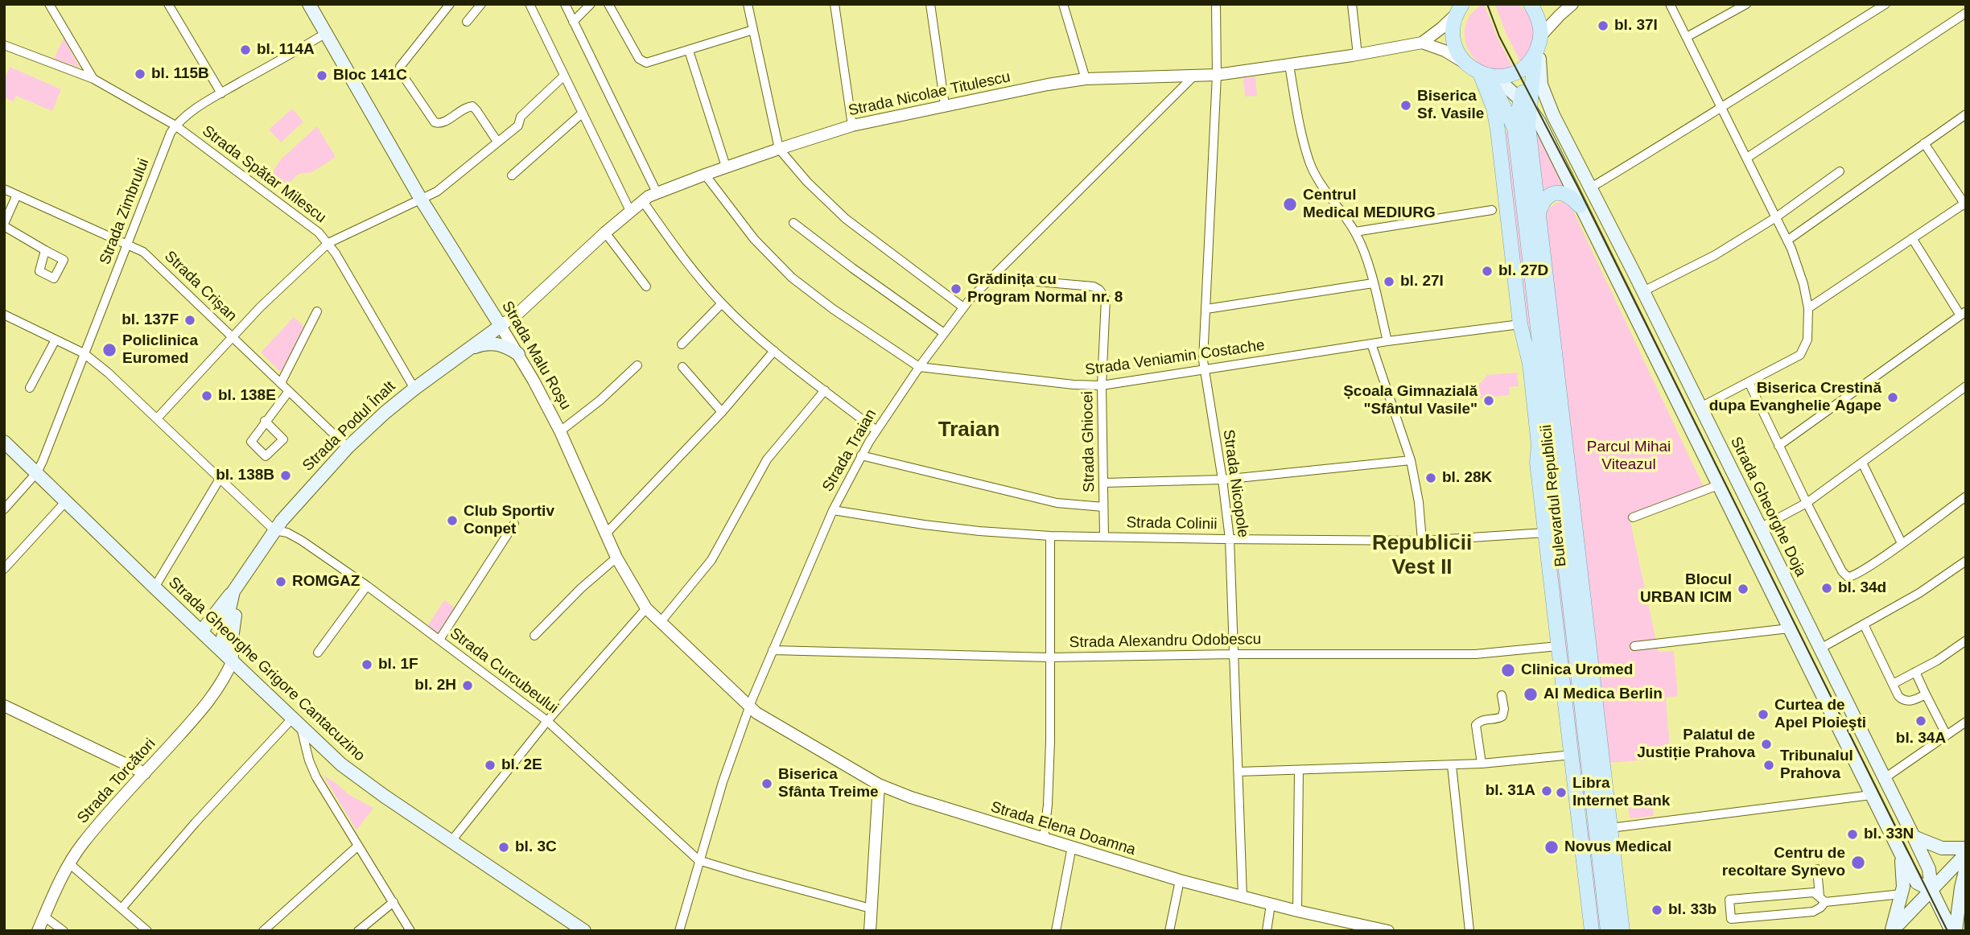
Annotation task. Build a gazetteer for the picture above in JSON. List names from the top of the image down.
{
  "streets": {
    "main road": [
      "Strada Malu Roșu",
      "Strada Podul Înalt",
      "Bulevardul Republicii",
      "Strada Gheorghe Doja",
      "Strada Gheorghe Grigore Cantacuzino"
    ],
    "street": [
      "Strada Nicolae Titulescu",
      "Strada Spătar Milescu",
      "Strada Zimbrului",
      "Strada Crișan",
      "Strada Veniamin Costache",
      "Strada Ghiocei",
      "Strada Traian",
      "Strada Nicopole",
      "Strada Colinii",
      "Strada Alexandru Odobescu",
      "Strada Curcubeului",
      "Strada Torcători",
      "Strada Elena Doamna"
    ]
  },
  "crossings": [
    ["Strada Nicolae Titulescu", "Strada Malu Roșu"],
    ["Strada Nicolae Titulescu", "Strada Veniamin Costache"],
    ["Strada Nicolae Titulescu", "Strada Podul Înalt"],
    ["Strada Nicolae Titulescu", "Strada Traian"],
    ["Strada Nicolae Titulescu", "Strada Nicopole"],
    ["Strada Spătar Milescu", "Strada Zimbrului"],
    ["Strada Spătar Milescu", "Strada Podul Înalt"],
    ["Strada Zimbrului", "Strada Crișan"],
    ["Strada Zimbrului", "Strada Malu Roșu"],
    ["Strada Zimbrului", "Strada Gheorghe Grigore Cantacuzino"],
    ["Strada Crișan", "Strada Podul Înalt"],
    ["Strada Malu Roșu", "Strada Podul Înalt"],
    ["Strada Malu Roșu", "Strada Traian"],
    ["Strada Malu Roșu", "Strada Elena Doamna"],
    ["Strada Veniamin Costache", "Strada Ghiocei"],
    ["Strada Veniamin Costache", "Strada Traian"],
    ["Strada Veniamin Costache", "Strada Nicopole"],
    ["Strada Veniamin Costache", "Bulevardul Republicii"],
    ["Strada Podul Înalt", "Strada Gheorghe Grigore Cantacuzino"],
    ["Strada Podul Înalt", "Strada Curcubeului"],
    ["Strada Podul Înalt", "Strada Torcători"],
    ["Strada Ghiocei", "Strada Traian"],
    ["Strada Ghiocei", "Strada Colinii"],
    ["Strada Traian", "Strada Colinii"],
    ["Strada Traian", "Strada Alexandru Odobescu"],
    ["Strada Traian", "Strada Curcubeului"],
    ["Strada Traian", "Strada Elena Doamna"],
    ["Strada Nicopole", "Strada Colinii"],
    ["Strada Nicopole", "Strada Alexandru Odobescu"],
    ["Strada Nicopole", "Strada Elena Doamna"],
    ["Bulevardul Republicii", "Strada Gheorghe Doja"],
    ["Bulevardul Republicii", "Strada Colinii"],
    ["Bulevardul Republicii", "Strada Alexandru Odobescu"],
    ["Strada Gheorghe Grigore Cantacuzino", "Strada Torcători"]
  ],
  "districts": ["Traian", "Republicii Vest II"],
  "parks": ["Parcul Mihai Viteazul"],
  "places": [
    "bl. 37I",
    "bl. 114A",
    "bl. 115B",
    "Bloc 141C",
    "Biserica Sf. Vasile",
    "Centrul Medical MEDIURG",
    "bl. 27D",
    "bl. 27I",
    "Grădinița cu Program Normal nr. 8",
    "bl. 137F",
    "Policlinica Euromed",
    "bl. 138E",
    "Biserica Crestină dupa Evanghelie Agape",
    "Școala Gimnazială \"Sfântul Vasile\"",
    "bl. 138B",
    "bl. 28K",
    "Club Sportiv Conpet",
    "ROMGAZ",
    "bl. 34d",
    "Blocul URBAN ICIM",
    "bl. 1F",
    "Clinica Uromed",
    "bl. 2H",
    "Al Medica Berlin",
    "Curtea de Apel Ploieşti",
    "bl. 34A",
    "Palatul de Justiție Prahova",
    "bl. 2E",
    "Tribunalul Prahova",
    "Biserica Sfânta Treime",
    "bl. 31A",
    "Libra Internet Bank",
    "bl. 33N",
    "bl. 3C",
    "Novus Medical",
    "Centru de recoltare Synevo",
    "bl. 33b"
  ]
}
